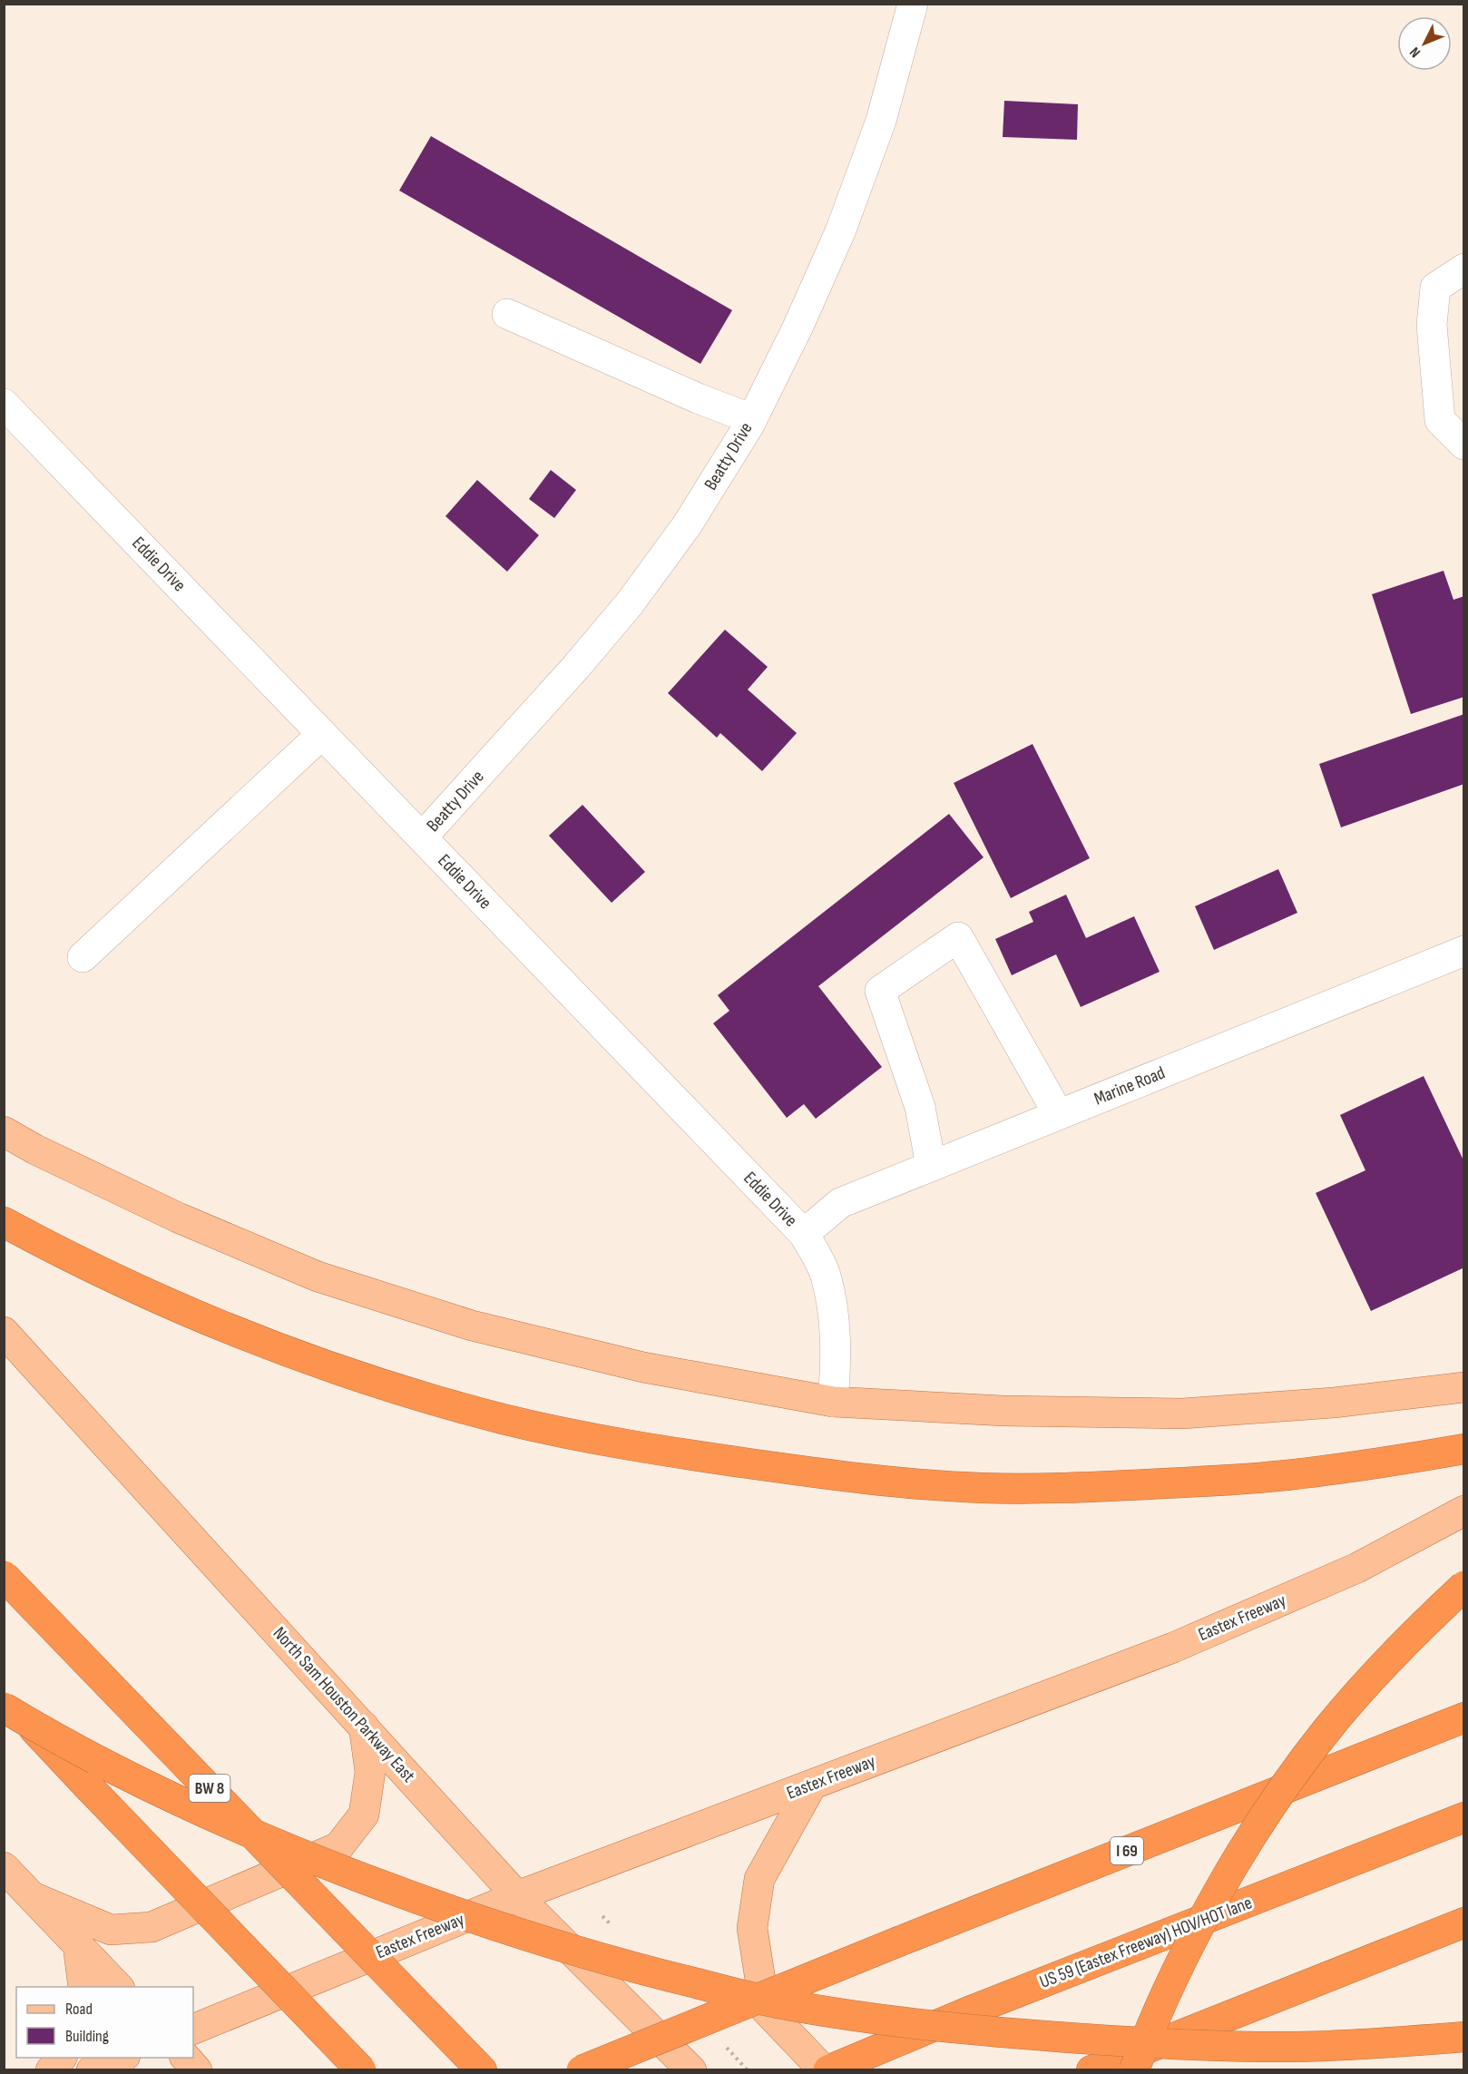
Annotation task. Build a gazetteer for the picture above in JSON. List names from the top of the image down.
{
  "streets": {
    "highway": ["BW 8", "I 69", "US 59 (Eastex Freeway) HOV/HOT lane"],
    "main road": ["Eastex Freeway", "North Sam Houston Parkway East"],
    "street": ["Beatty Drive", "Eddie Drive", "Marine Road"]
  },
  "crossings": [
    ["Beatty Drive", "Eddie Drive"],
    ["Eddie Drive", "Marine Road"],
    ["Eastex Freeway", "North Sam Houston Parkway East"]
  ],
  "legend": ["Road", "Building"],
  "north": "bottom left"
}
